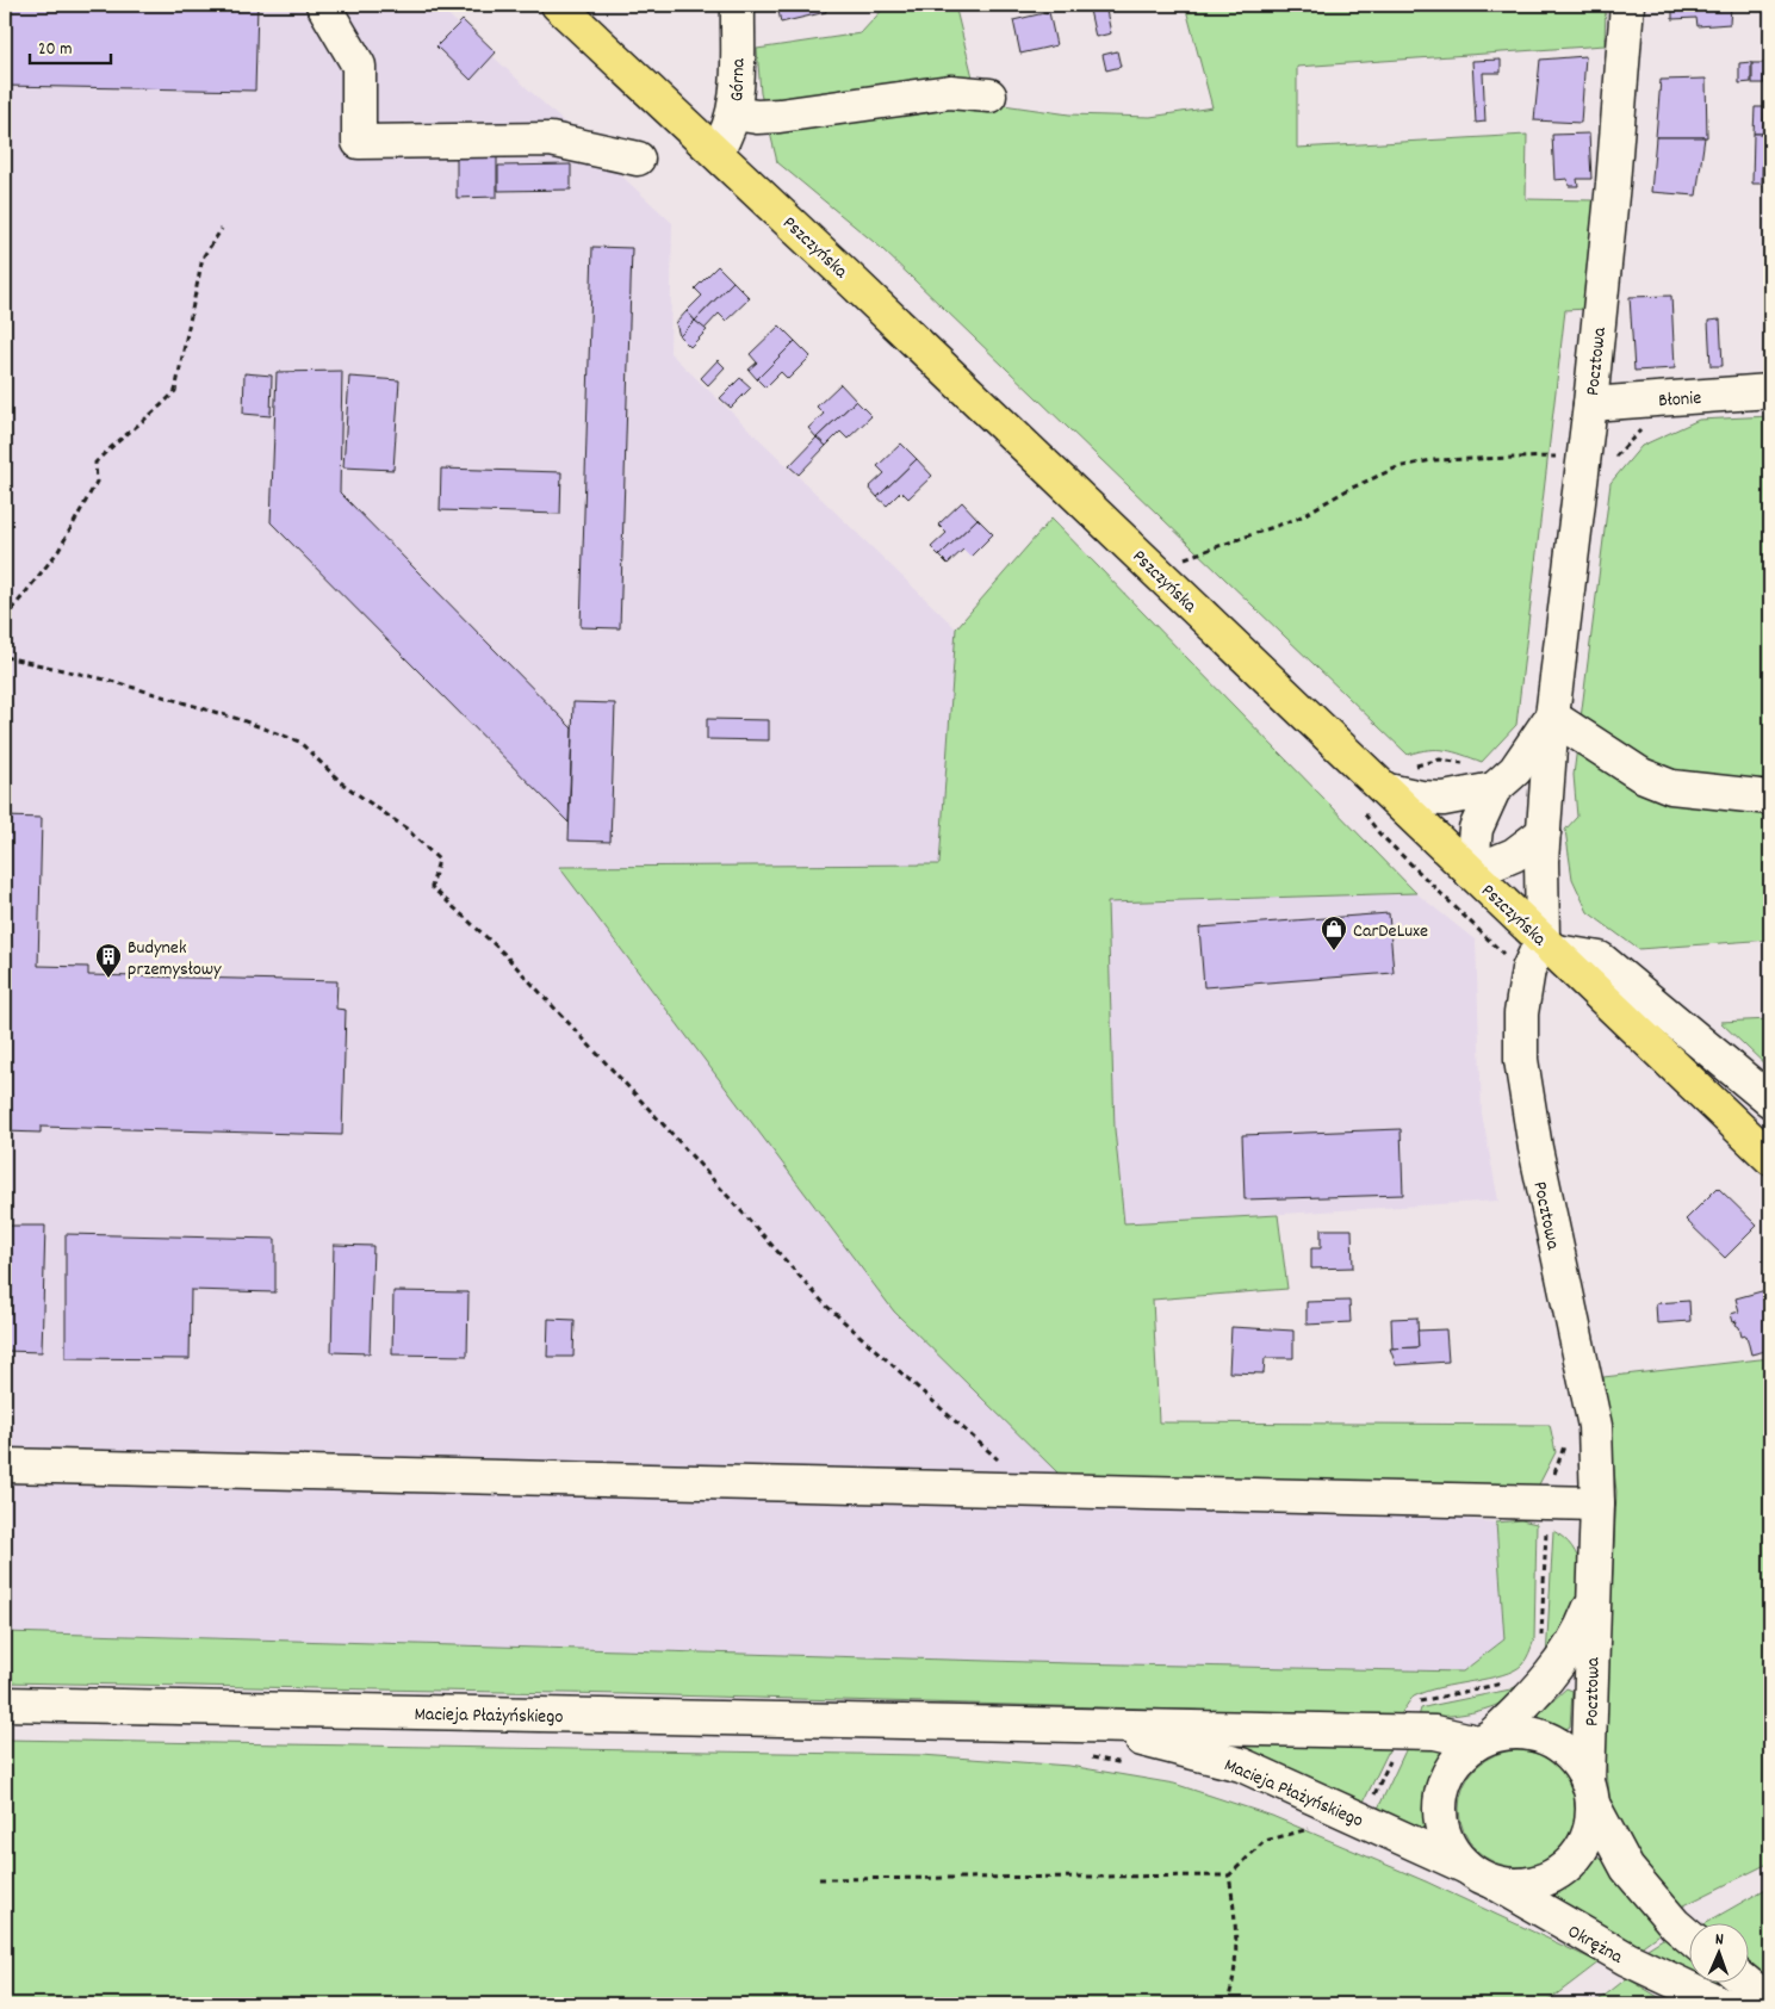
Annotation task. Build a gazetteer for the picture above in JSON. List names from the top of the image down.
{
  "streets": {
    "main road": ["Pszczyńska"],
    "street": [
      "Górna",
      "Pocztowa",
      "Błonie",
      "Macieja Płażyńskiego",
      "Okrężna"
    ]
  },
  "crossings": [
    ["Górna", "Pszczyńska"],
    ["Pszczyńska", "Pocztowa"],
    ["Pocztowa", "Błonie"],
    ["Pocztowa", "Macieja Płażyńskiego"],
    ["Pocztowa", "Okrężna"],
    ["Macieja Płażyńskiego", "Okrężna"]
  ],
  "places": {
    "shop": ["CarDeLuxe"],
    "building": ["Budynek przemysłowy"]
  },
  "scale_bar": "20 m",
  "north": "top"
}
